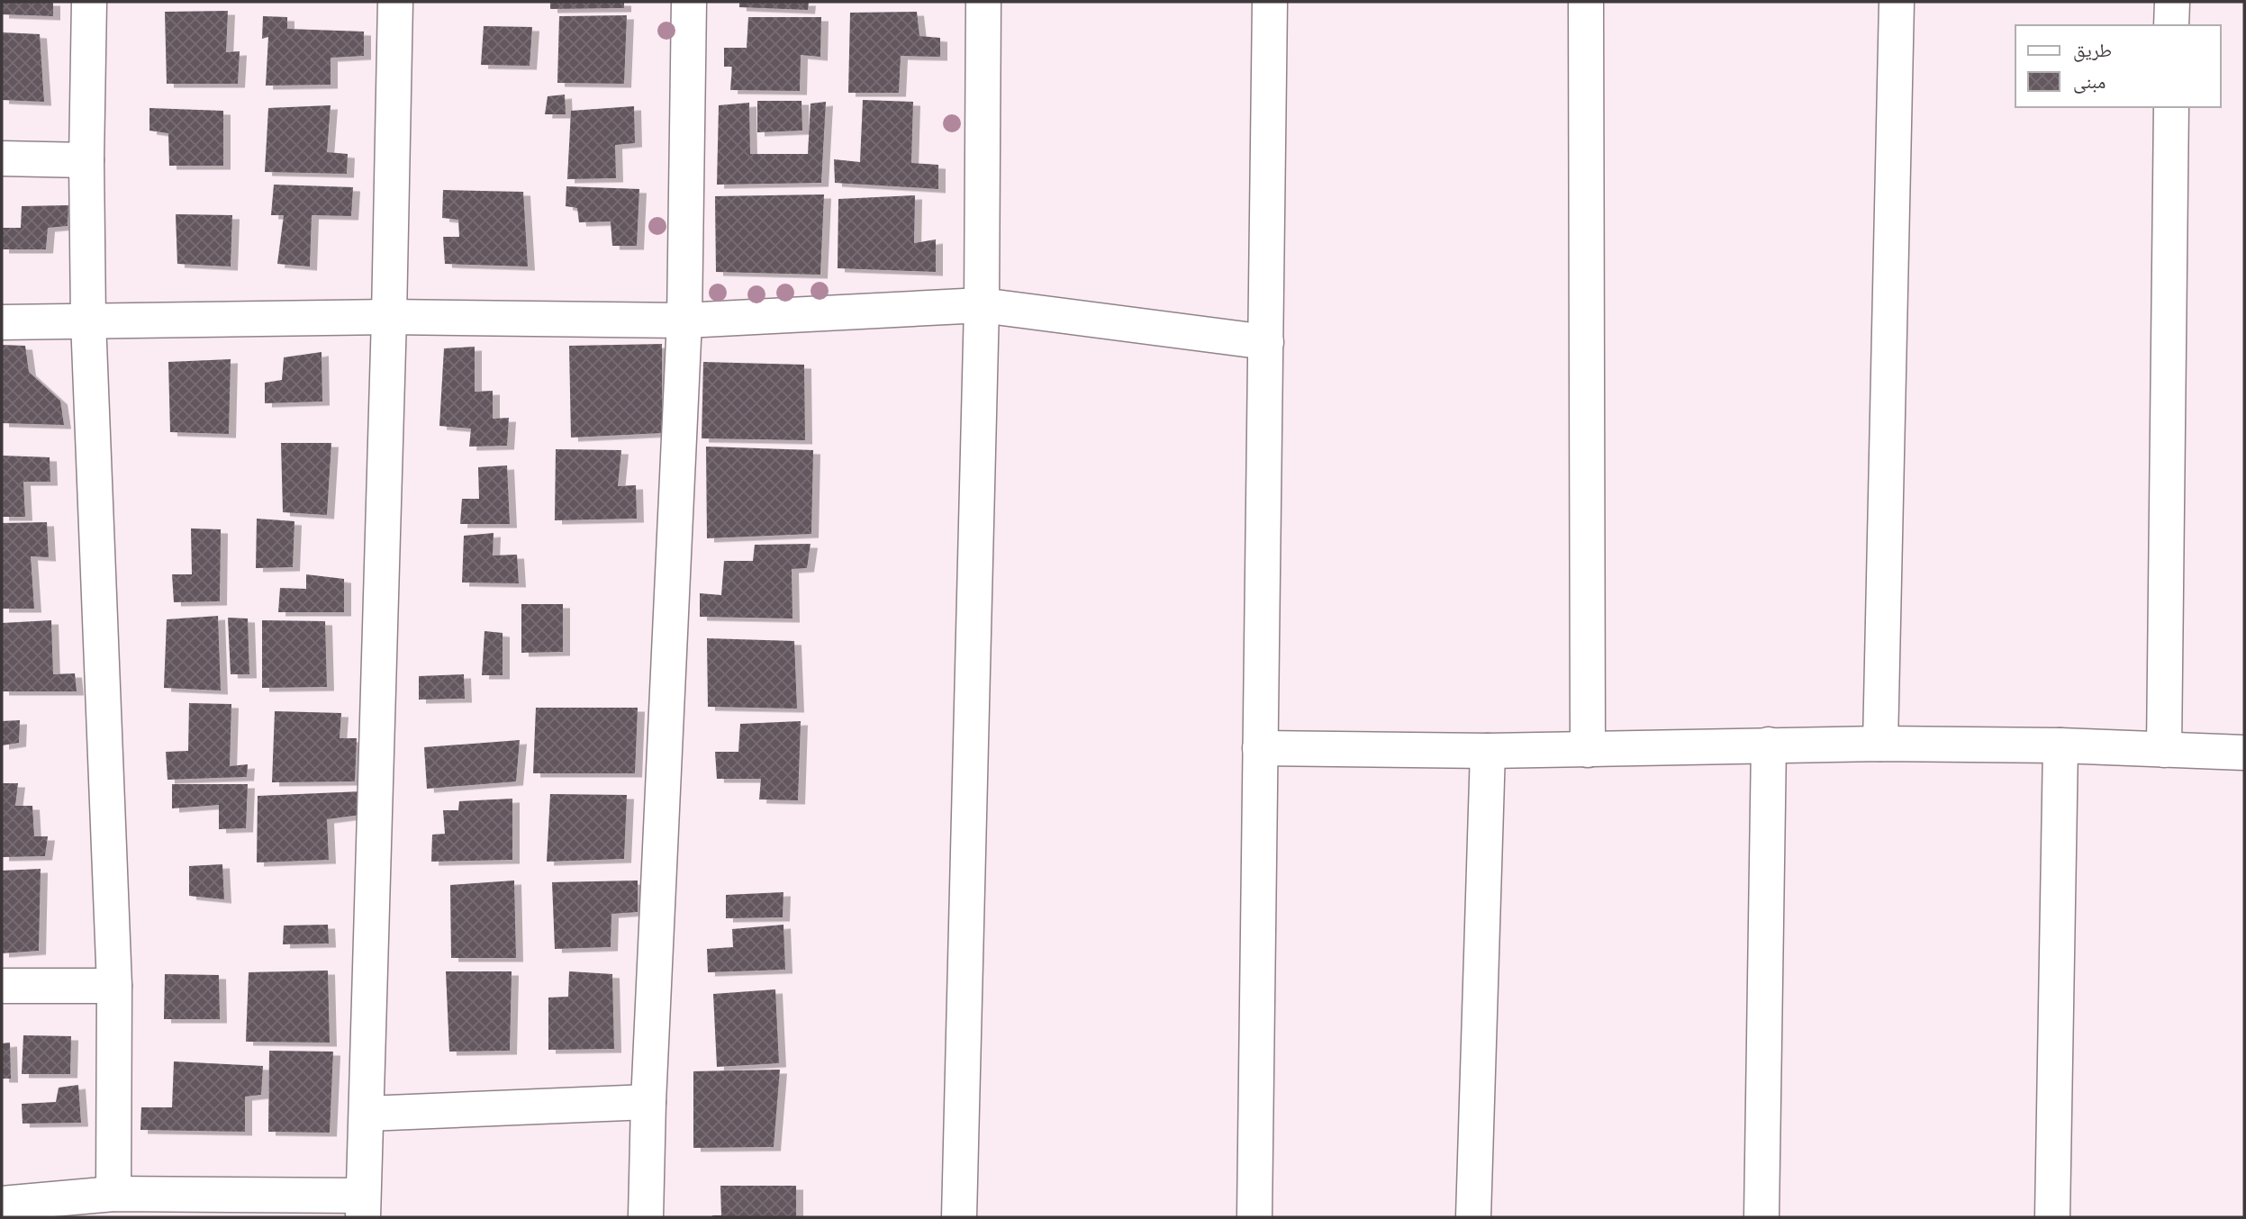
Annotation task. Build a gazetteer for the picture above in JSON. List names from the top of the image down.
{
  "legend": ["طريق", "مبنى"]
}
